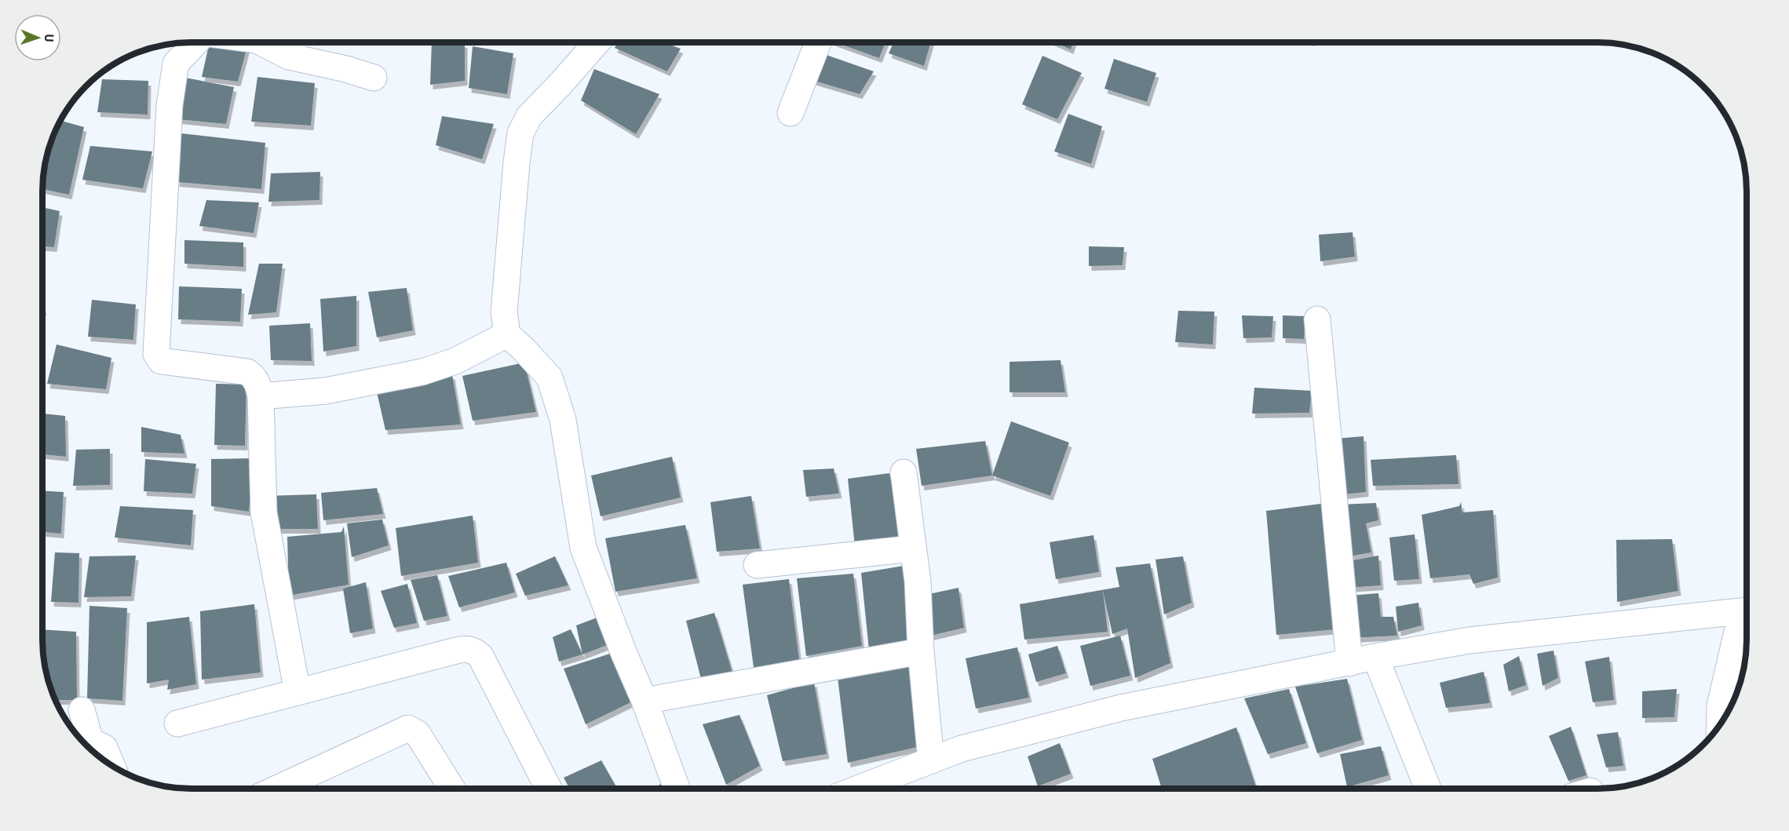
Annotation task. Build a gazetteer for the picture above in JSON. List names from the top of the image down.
{
  "north": "right"
}
